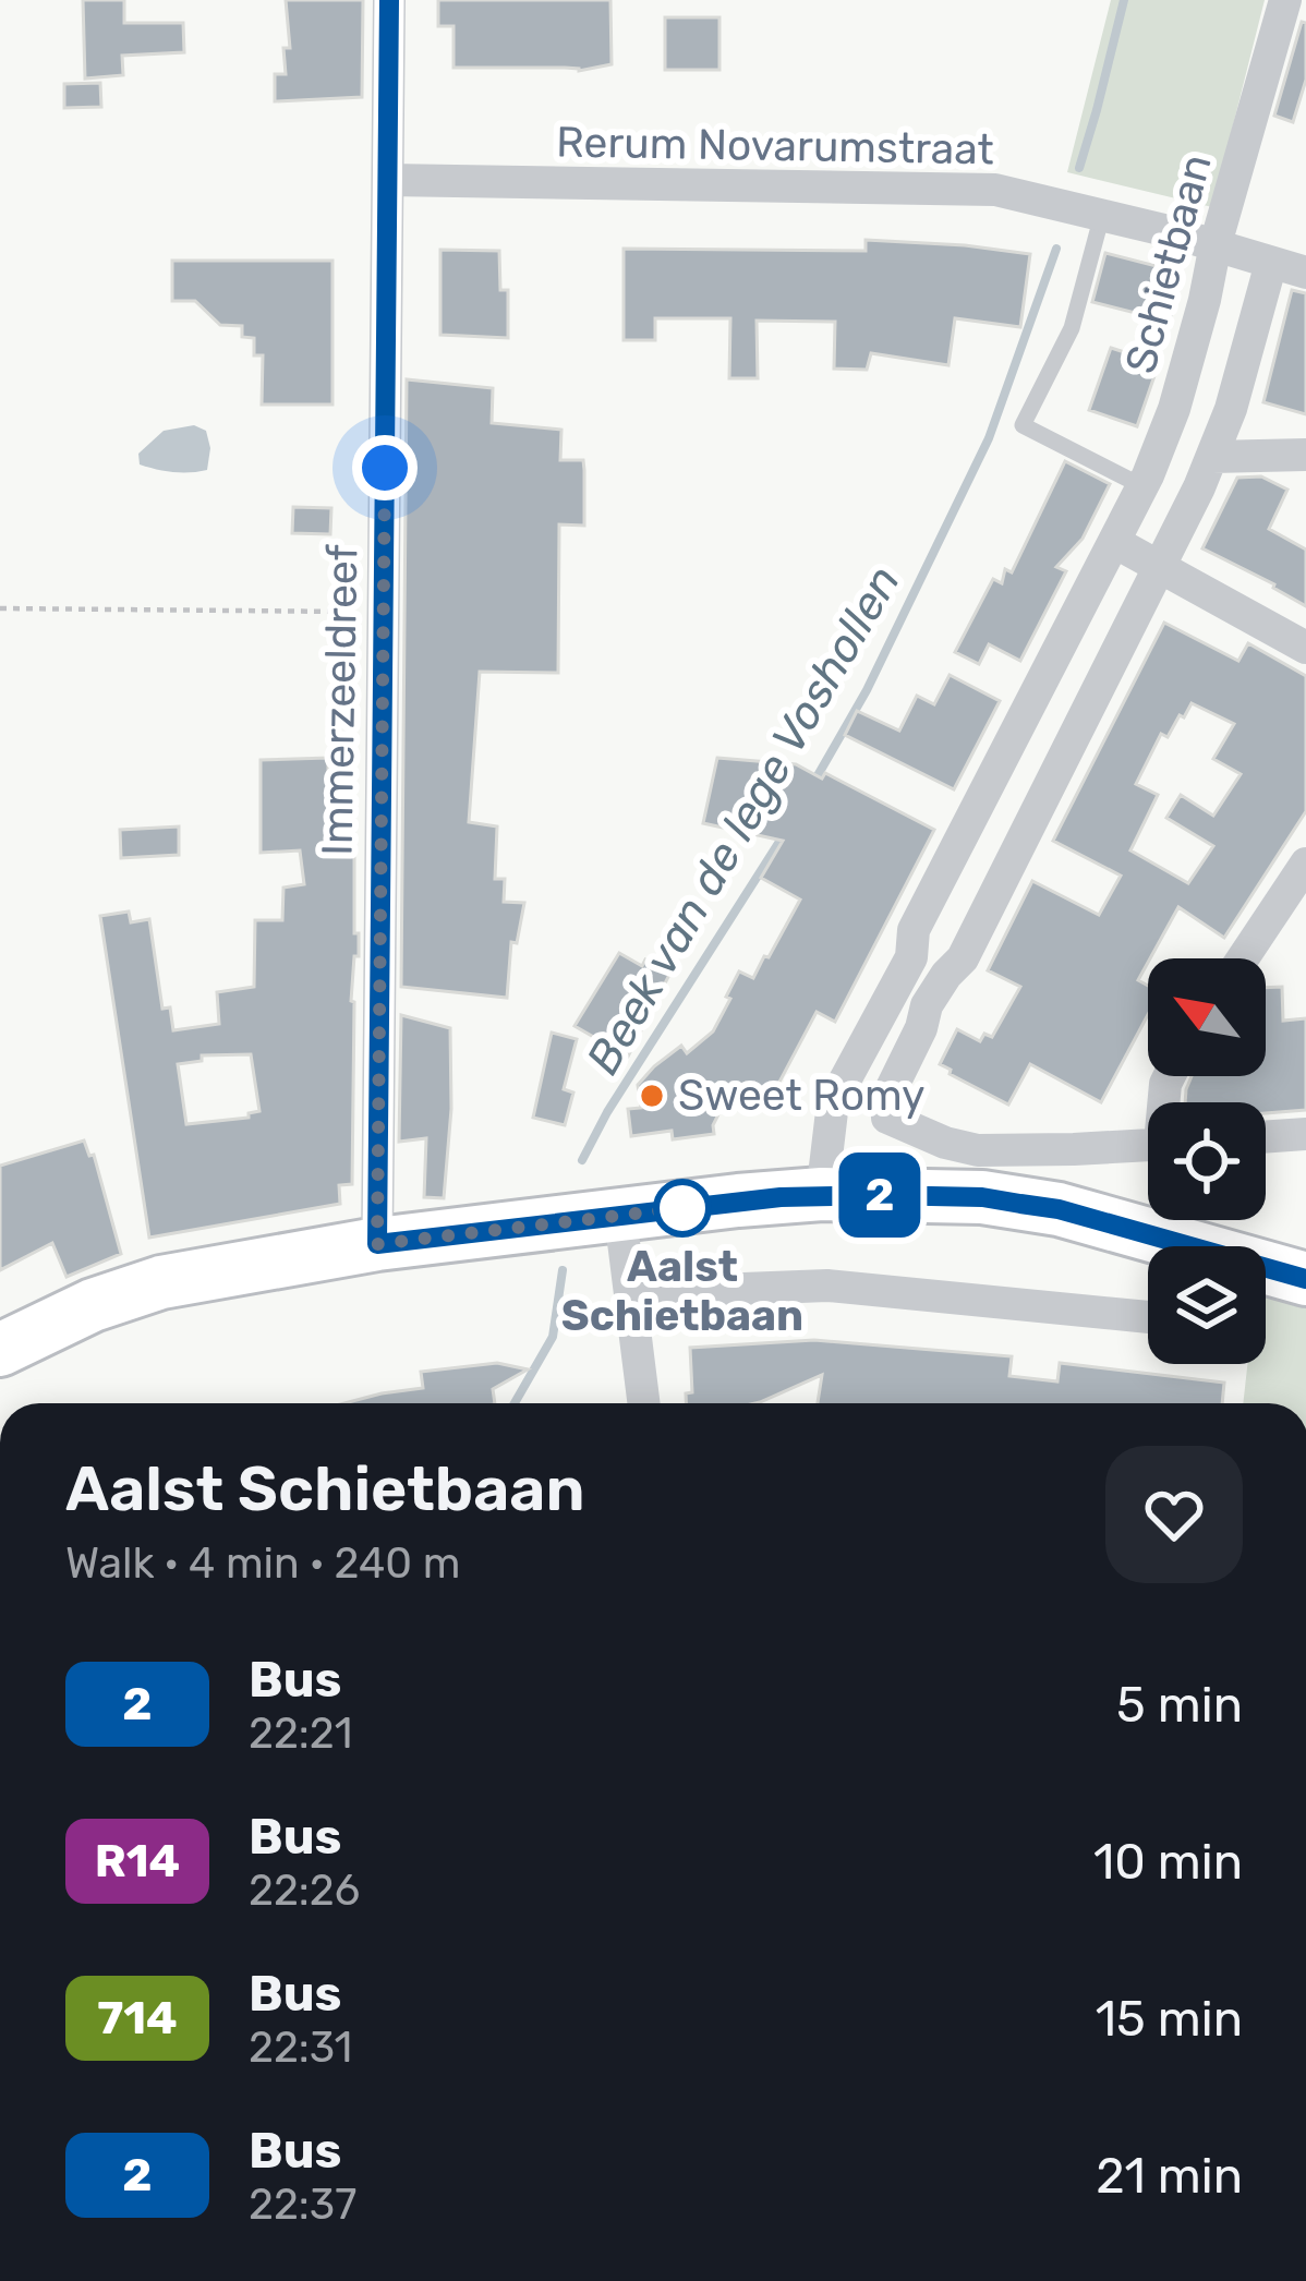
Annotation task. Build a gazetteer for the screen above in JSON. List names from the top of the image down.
{
  "streets": {
    "street": ["Rerum Novarumstraat", "Schietbaan", "Immerzeeldreef"]
  },
  "crossings": [
    ["Rerum Novarumstraat", "Schietbaan"],
    ["Rerum Novarumstraat", "Immerzeeldreef"]
  ],
  "water": ["Beek van de lege Voshollen"],
  "places": ["Sweet Romy", "Aalst Schietbaan"],
  "lines": ["bus line 2"],
  "north": "top left",
  "page": {
    "on_map": "2",
    "heading": ["Aalst Schietbaan", "Walk · 4 min · 240 m"],
    "list": [
      {
        "mark": "2",
        "name": "Bus",
        "note": "22:21",
        "value": "5 min"
      },
      {
        "mark": "R14",
        "name": "Bus",
        "note": "22:26",
        "value": "10 min"
      },
      {
        "mark": "714",
        "name": "Bus",
        "note": "22:31",
        "value": "15 min"
      },
      {
        "mark": "2",
        "name": "Bus",
        "note": "22:37",
        "value": "21 min"
      }
    ]
  }
}
